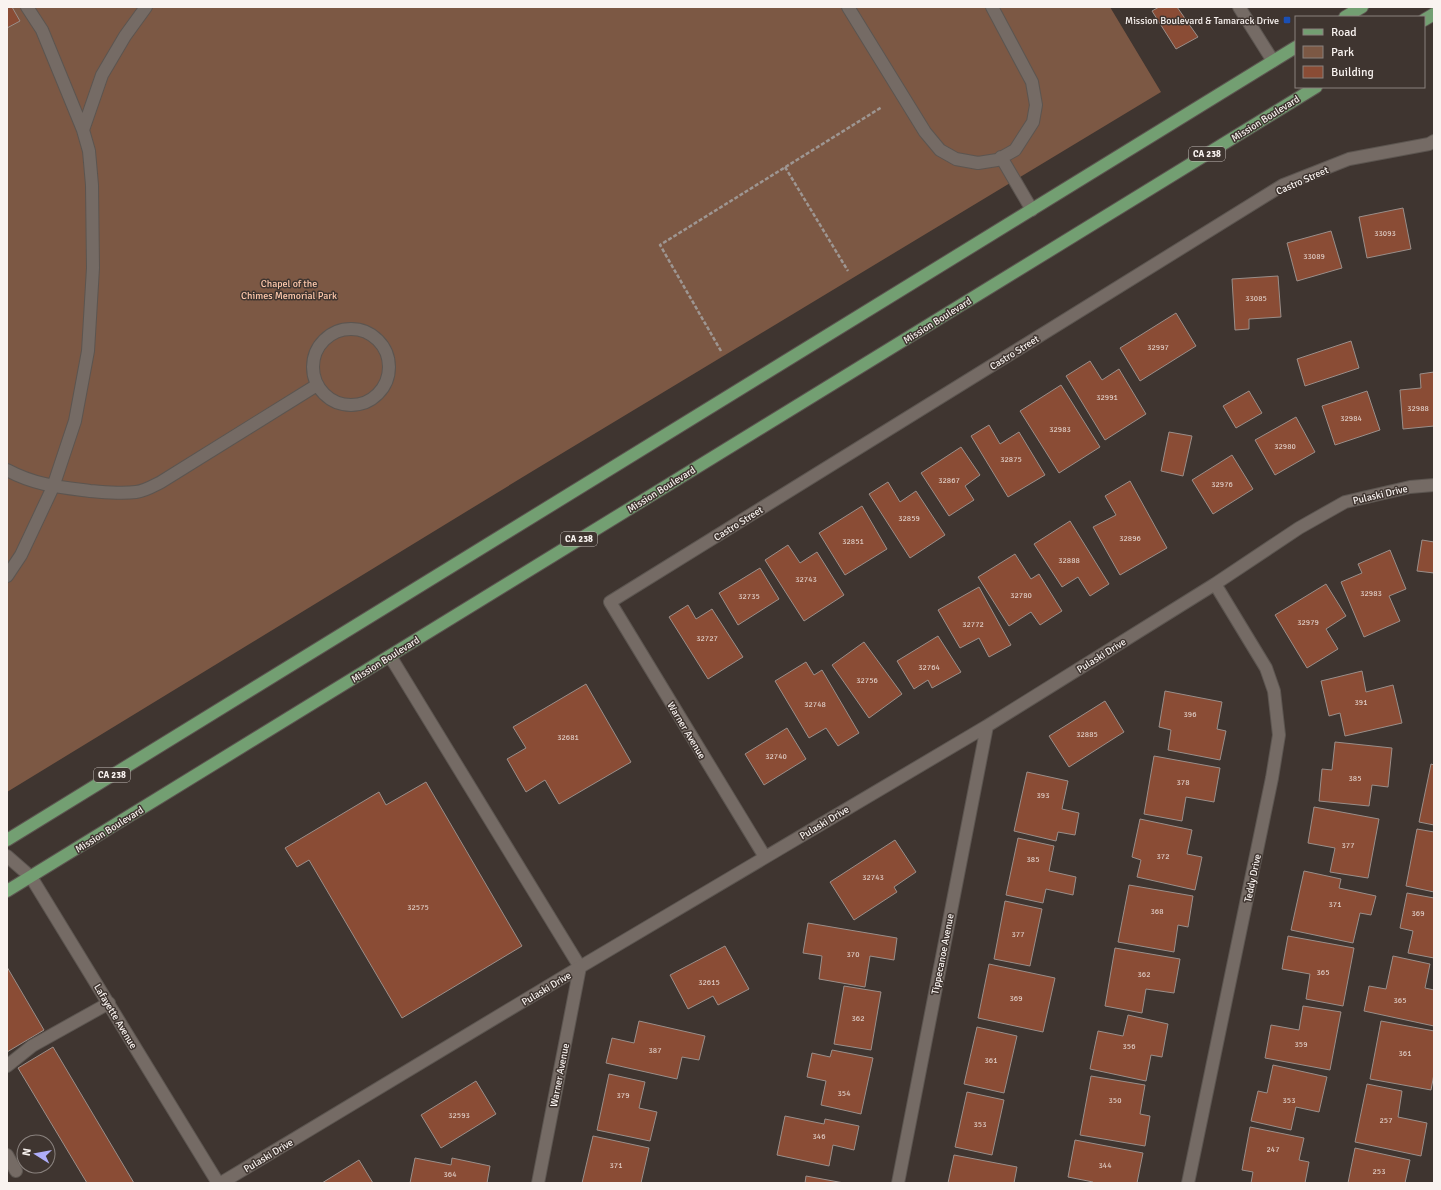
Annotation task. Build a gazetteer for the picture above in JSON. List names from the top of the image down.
{
  "streets": {
    "main road": ["Mission Boulevard", "CA 238"],
    "street": [
      "Castro Street",
      "Pulaski Drive",
      "Warner Avenue",
      "Teddy Drive",
      "Tippecanoe Avenue",
      "Lafayette Avenue"
    ]
  },
  "crossings": [
    ["Mission Boulevard", "Lafayette Avenue"],
    ["Castro Street", "Warner Avenue"],
    ["Pulaski Drive", "Warner Avenue"],
    ["Pulaski Drive", "Teddy Drive"],
    ["Pulaski Drive", "Tippecanoe Avenue"]
  ],
  "parks": ["Chapel of the Chimes Memorial Park"],
  "places": {
    "transit": ["Mission Boulevard & Tamarack Drive"]
  },
  "house_numbers": [
    "33093",
    "33089",
    "33085",
    "32997",
    "32991",
    "32988",
    "32984",
    "32983",
    "32980",
    "32875",
    "32867",
    "32976",
    "32859",
    "32896",
    "32851",
    "32888",
    "32743",
    "32983",
    "32780",
    "32735",
    "32979",
    "32772",
    "32727",
    "32764",
    "32756",
    "391",
    "32748",
    "396",
    "32885",
    "32681",
    "32740",
    "385",
    "378",
    "393",
    "377",
    "372",
    "385",
    "32743",
    "371",
    "32575",
    "368",
    "369",
    "377",
    "370",
    "365",
    "362",
    "32615",
    "369",
    "365",
    "362",
    "359",
    "356",
    "387",
    "361",
    "361",
    "354",
    "379",
    "350",
    "353",
    "32593",
    "257",
    "353",
    "346",
    "247",
    "371",
    "344",
    "253",
    "364"
  ],
  "legend": ["Road", "Park", "Building"],
  "north": "left"
}
